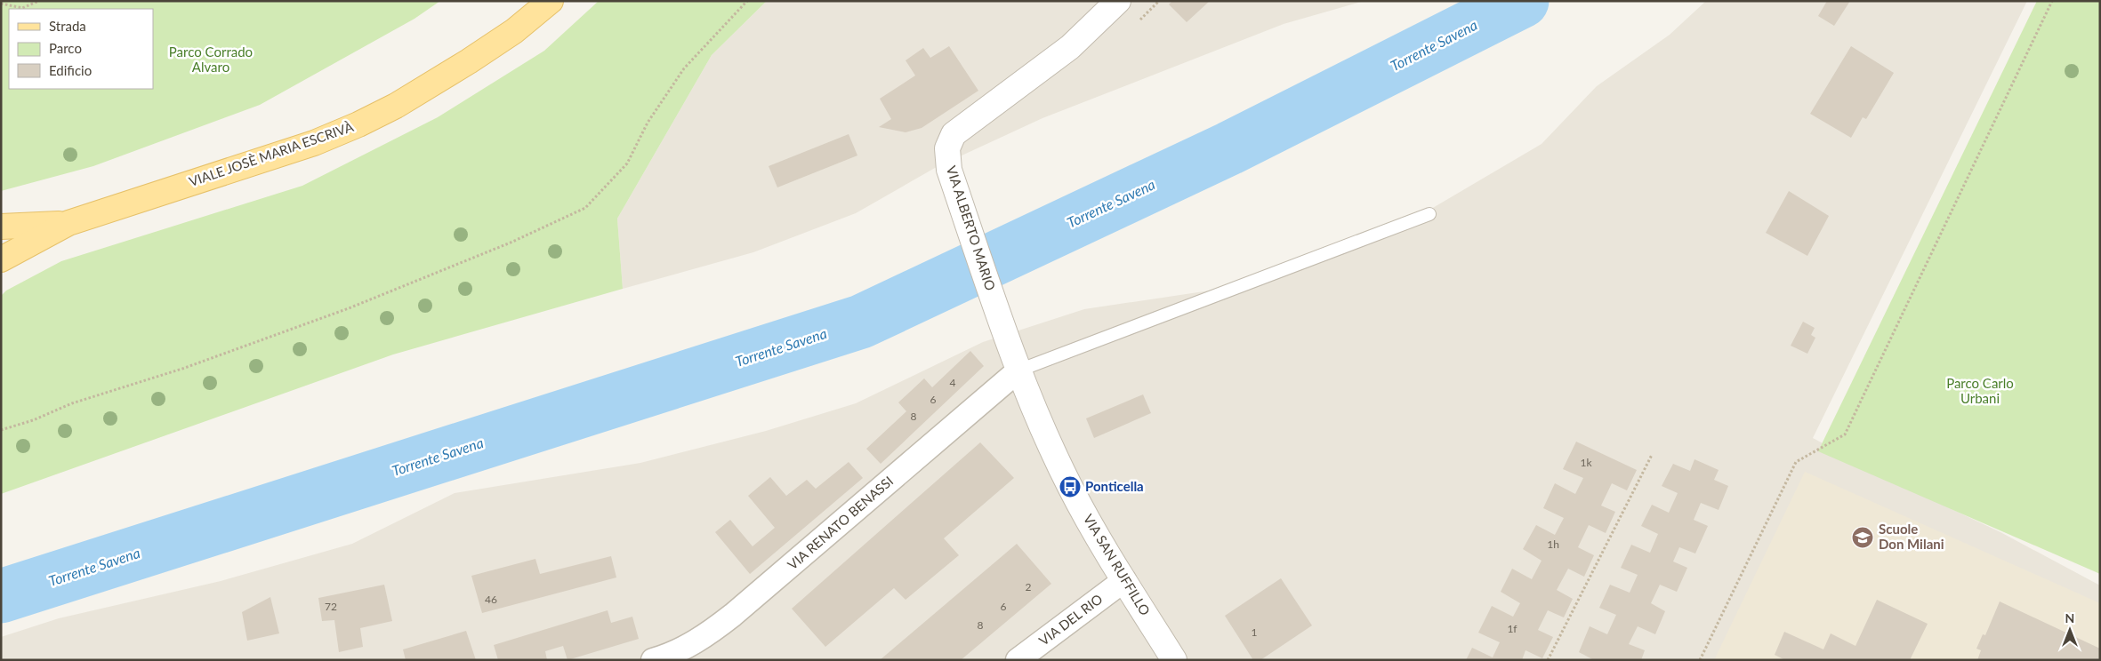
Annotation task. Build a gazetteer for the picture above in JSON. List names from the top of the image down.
{
  "streets": {
    "main road": ["VIALE JOSÈ MARIA ESCRIVÀ"],
    "street": [
      "VIA ALBERTO MARIO",
      "VIA RENATO BENASSI",
      "VIA SAN RUFFILLO",
      "VIA DEL RIO"
    ]
  },
  "crossings": [
    ["VIA ALBERTO MARIO", "VIA RENATO BENASSI"],
    ["VIA ALBERTO MARIO", "VIA SAN RUFFILLO"],
    ["VIA RENATO BENASSI", "VIA SAN RUFFILLO"],
    ["VIA SAN RUFFILLO", "VIA DEL RIO"]
  ],
  "water": ["Torrente Savena"],
  "parks": ["Parco Corrado Alvaro", "Parco Carlo Urbani"],
  "places": {
    "bus stop": ["Ponticella"],
    "school or university": ["Scuole Don Milani"]
  },
  "house_numbers": [
    "4",
    "6",
    "8",
    "1k",
    "1h",
    "2",
    "46",
    "72",
    "6",
    "8",
    "1f",
    "1"
  ],
  "legend": ["Strada", "Parco", "Edificio"],
  "north": "top"
}
